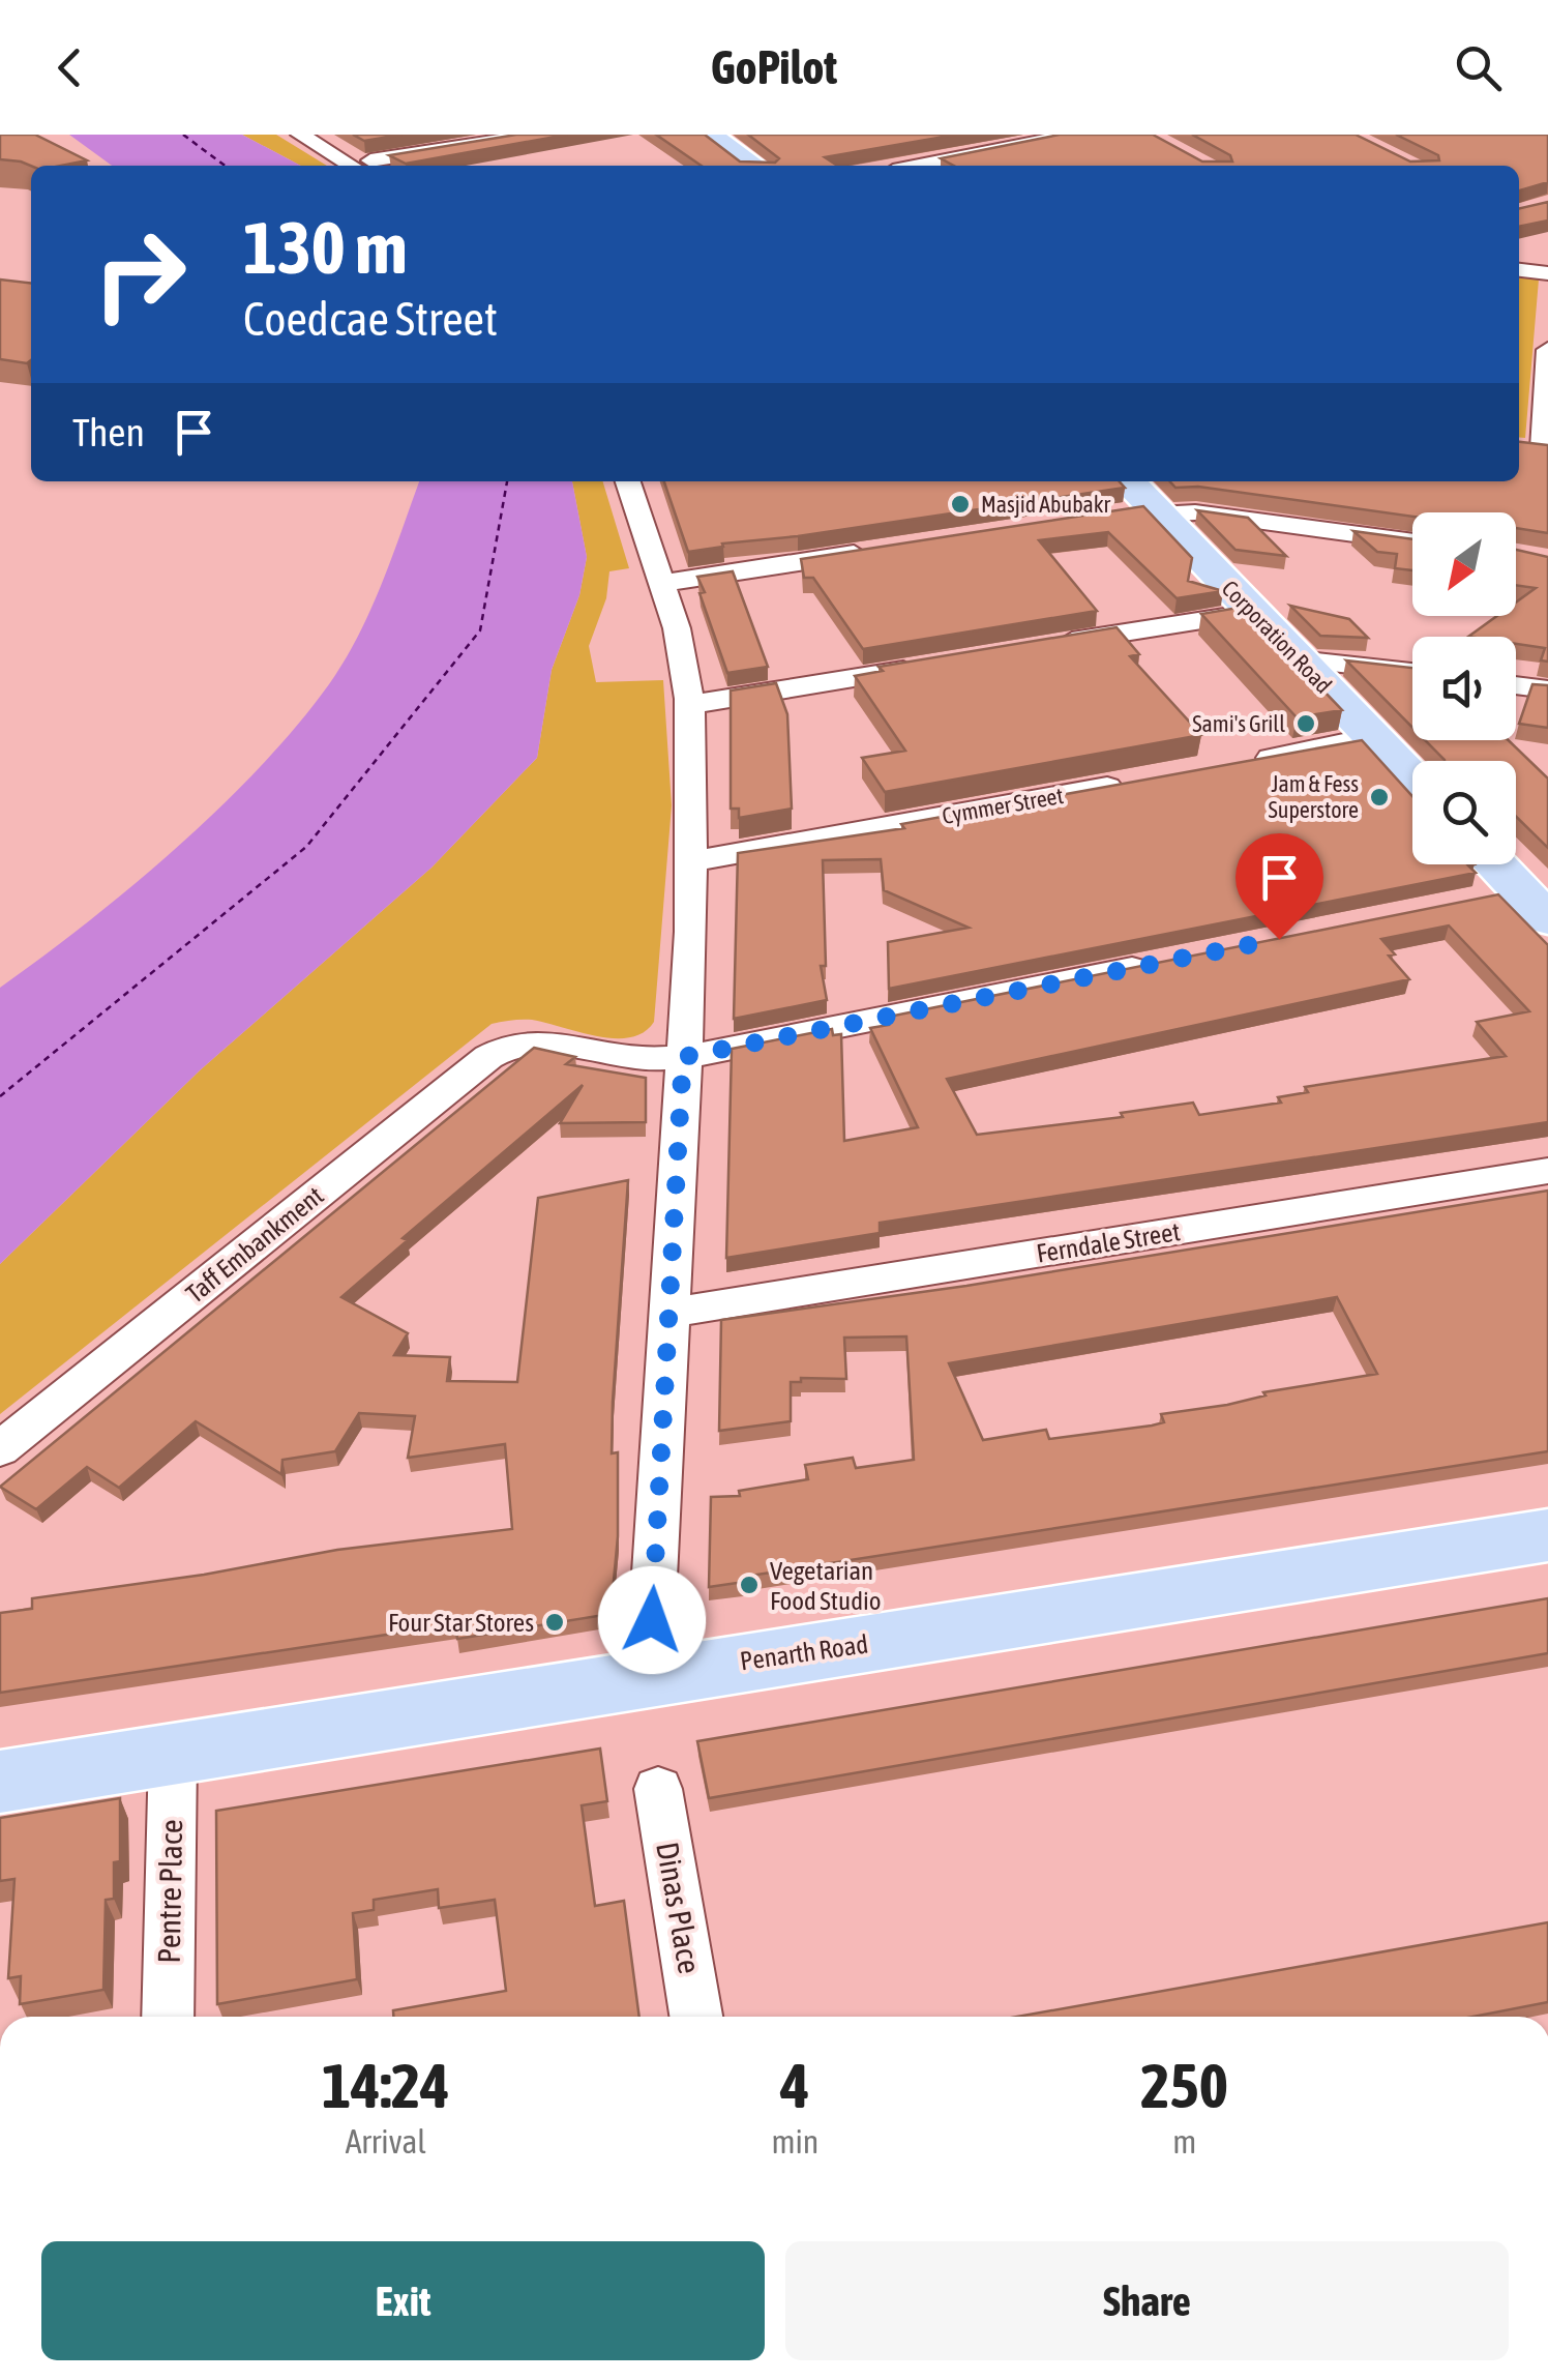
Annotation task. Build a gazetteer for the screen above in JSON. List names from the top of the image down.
{
  "streets": {
    "main road": ["Corporation Road", "Penarth Road"],
    "street": [
      "Cymmer Street",
      "Ferndale Street",
      "Taff Embankment",
      "Pentre Place",
      "Dinas Place"
    ]
  },
  "crossings": [
    ["Penarth Road", "Pentre Place"]
  ],
  "places": [
    "Masjid Abubakr",
    "Sami's Grill",
    "Jam & Fess Superstore",
    "Vegetarian Food Studio",
    "Four Star Stores"
  ],
  "north": "bottom left",
  "page": {
    "header": "GoPilot",
    "turn": ["130 m", "Coedcae Street"],
    "then": "Then",
    "eta": [
      "14:24",
      "Arrival",
      "4",
      "min",
      "250",
      "m"
    ],
    "buttons": ["Exit", "Share"]
  }
}
